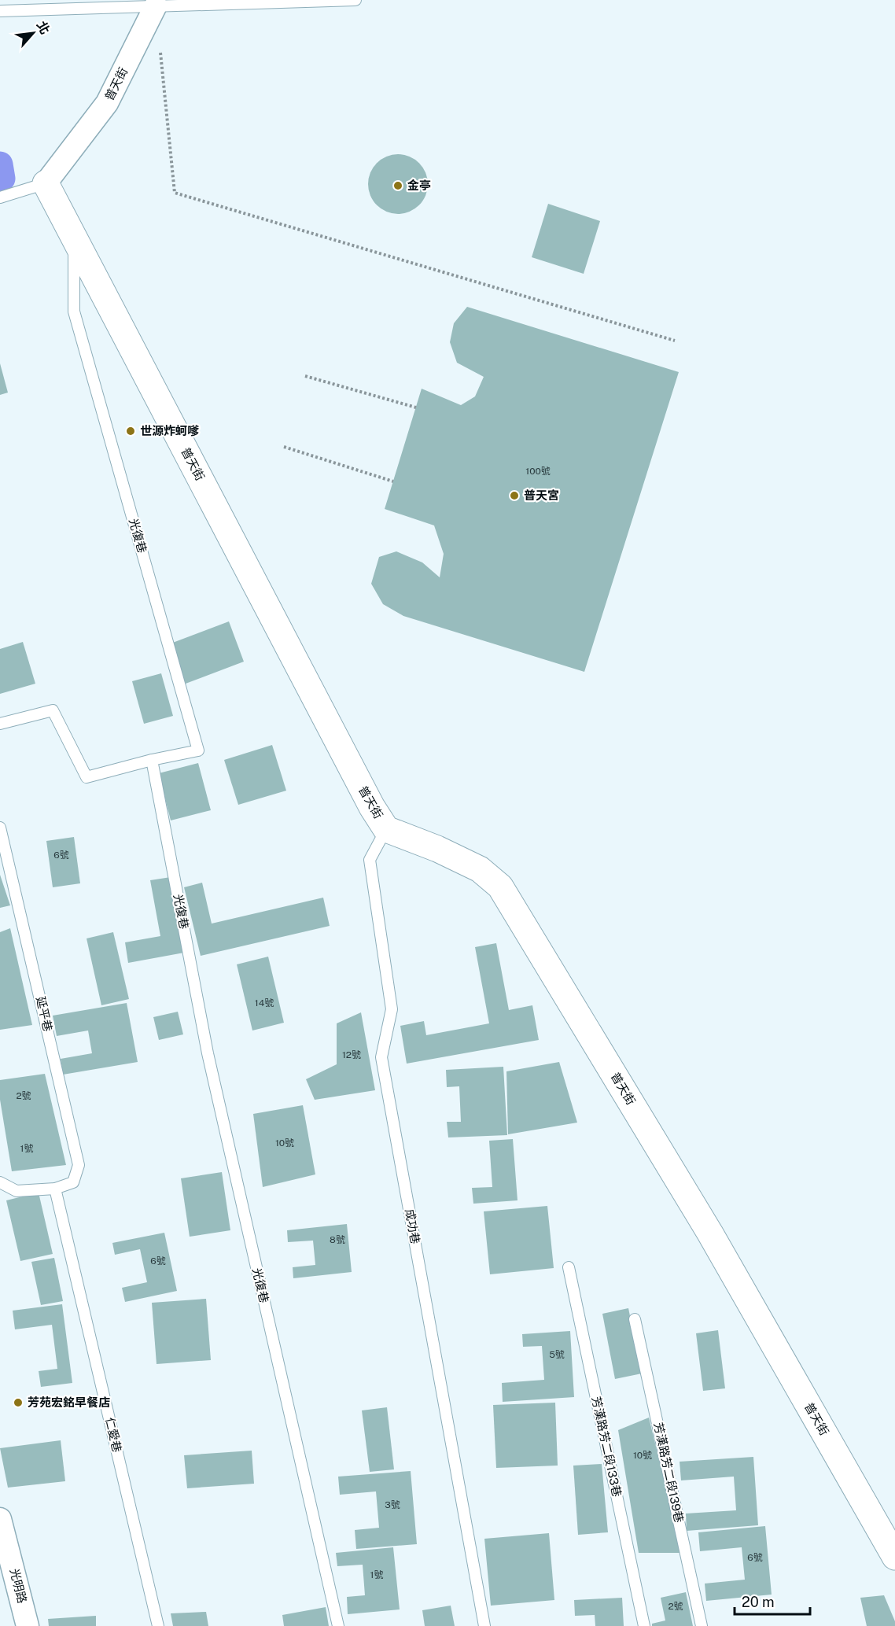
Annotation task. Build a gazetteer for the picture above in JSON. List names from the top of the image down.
{
  "streets": {
    "street": ["普天街", "光明路"],
    "lane": [
      "光復巷",
      "延平巷",
      "成功巷",
      "仁愛巷",
      "芳漢路芳二段133巷",
      "芳漢路芳二段139巷"
    ]
  },
  "crossings": [
    ["普天街", "光復巷"],
    ["普天街", "成功巷"],
    ["延平巷", "仁愛巷"]
  ],
  "places": [
    "金亭",
    "世源炸蚵嗲",
    "普天宮",
    "芳苑宏銘早餐店"
  ],
  "house_numbers": [
    "100號",
    "6號",
    "14號",
    "12號",
    "2號",
    "10號",
    "1號",
    "8號",
    "6號",
    "5號",
    "10號",
    "3號",
    "6號",
    "1號",
    "2號"
  ],
  "scale_bar": "20 m",
  "north": "top right"
}
